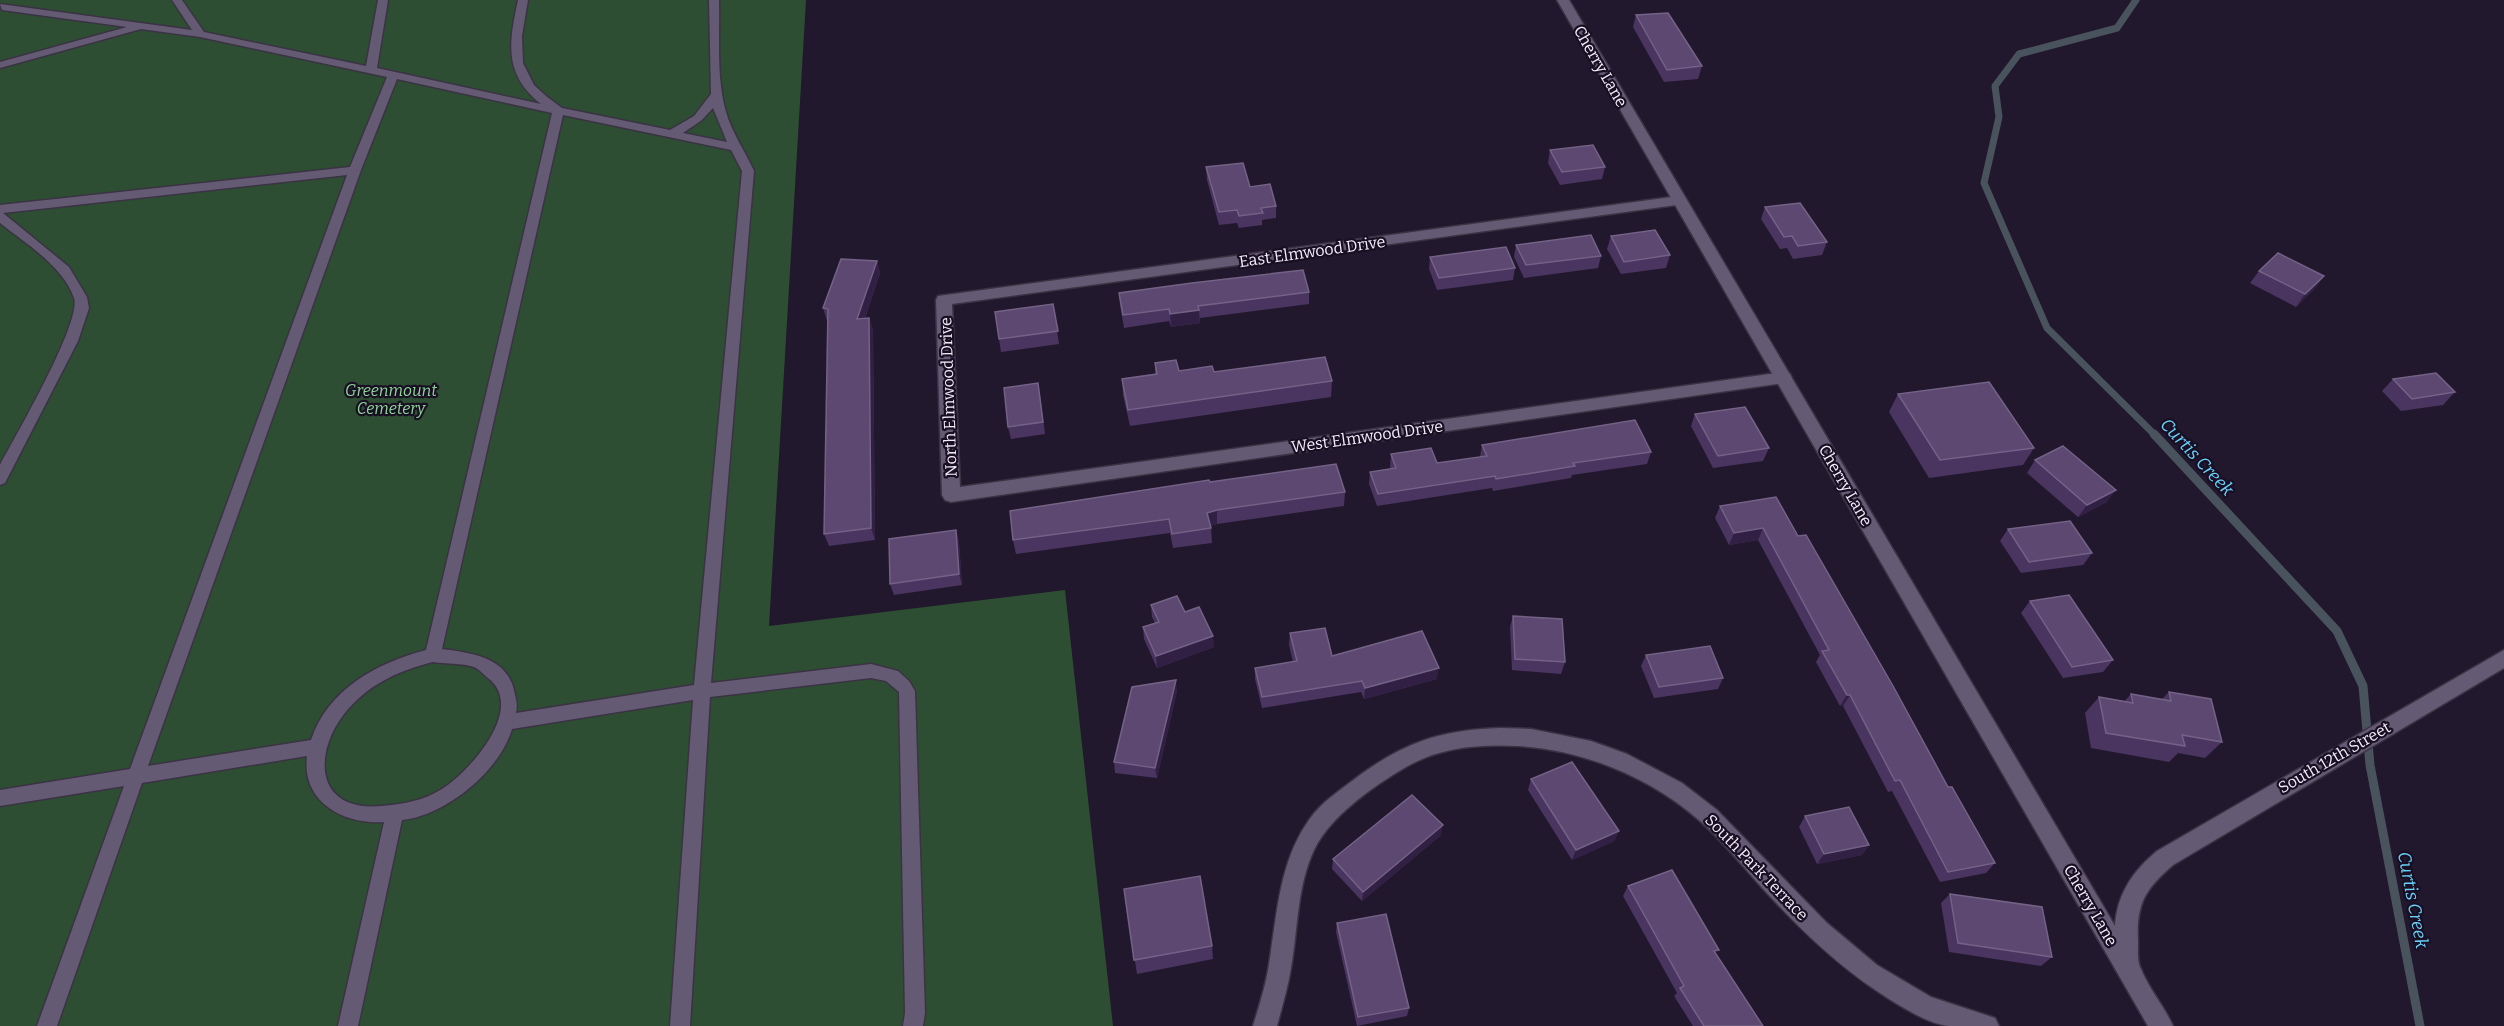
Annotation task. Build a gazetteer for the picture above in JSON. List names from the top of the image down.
{
  "streets": {
    "street": [
      "Cherry Lane",
      "East Elmwood Drive",
      "North Elmwood Drive",
      "West Elmwood Drive",
      "South 12th Street",
      "South Park Terrace"
    ]
  },
  "crossings": [
    ["Cherry Lane", "East Elmwood Drive"],
    ["Cherry Lane", "West Elmwood Drive"],
    ["Cherry Lane", "South 12th Street"],
    ["East Elmwood Drive", "North Elmwood Drive"],
    ["North Elmwood Drive", "West Elmwood Drive"]
  ],
  "water": ["Curtis Creek"],
  "parks": ["Greenmount Cemetery"]
}
